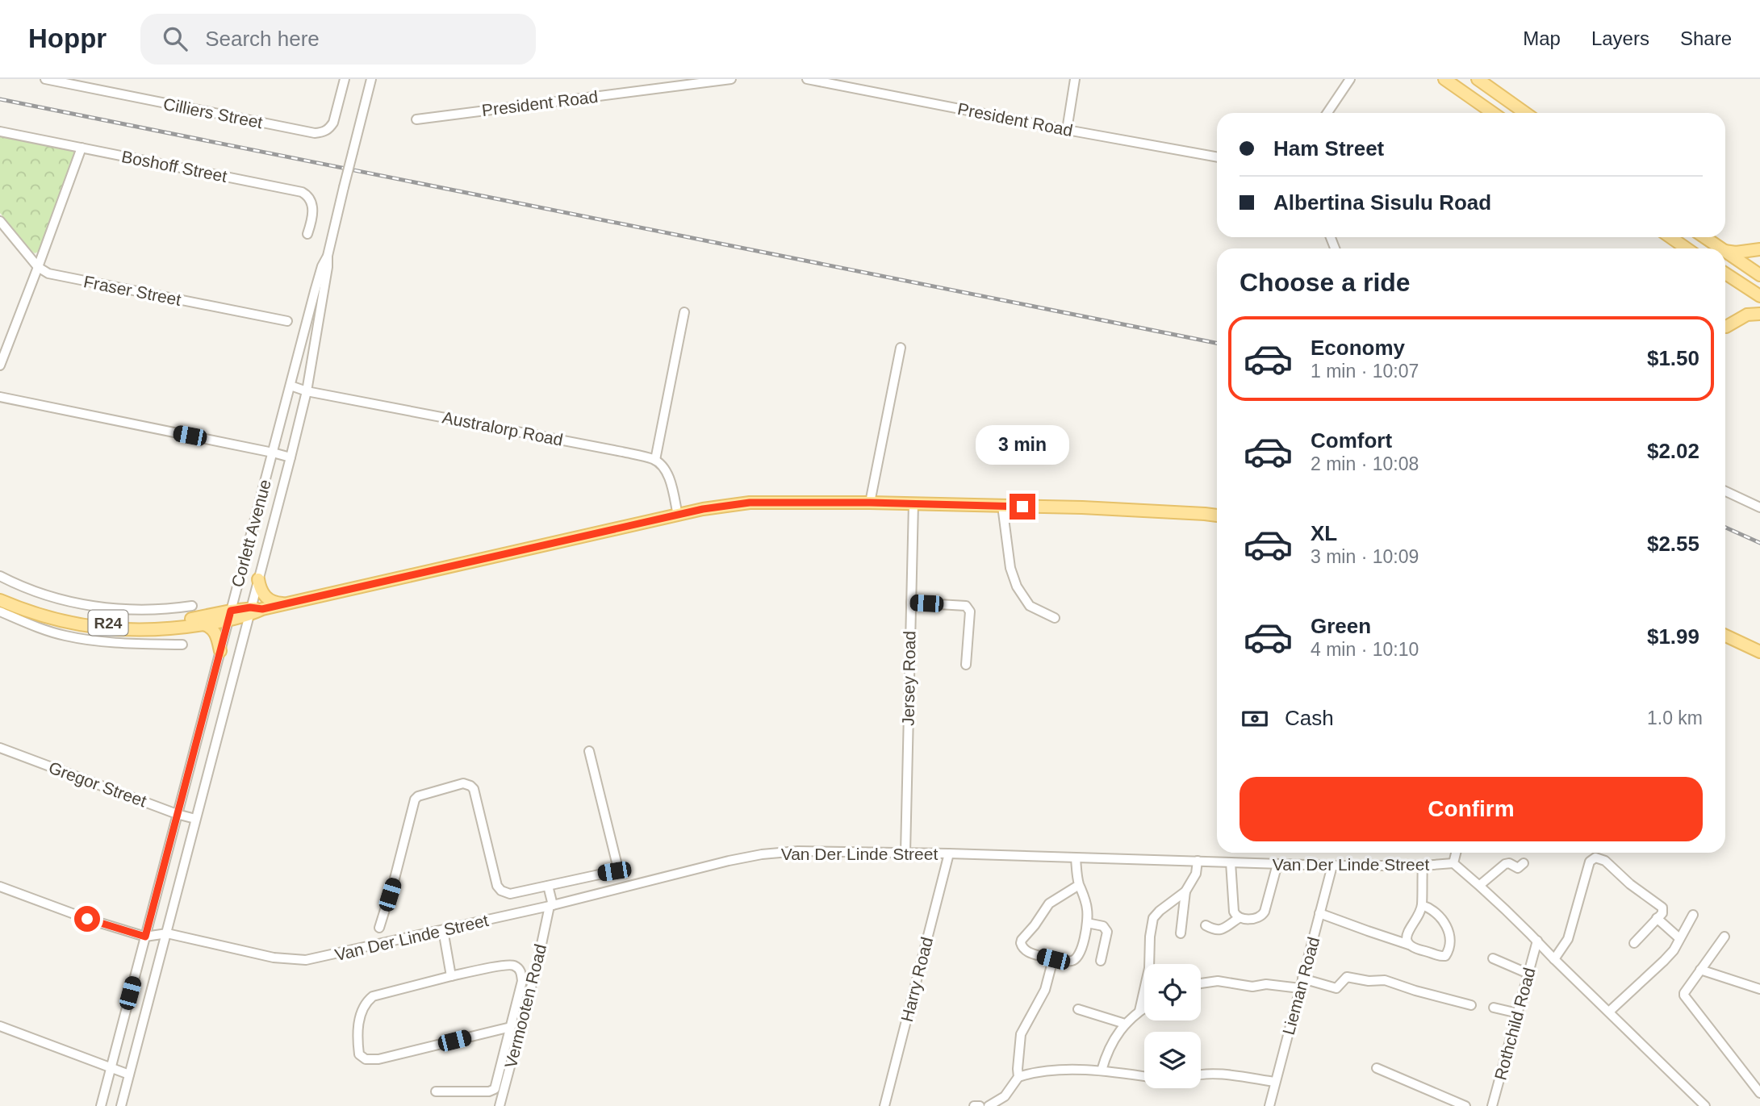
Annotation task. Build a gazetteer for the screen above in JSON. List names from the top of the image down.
{
  "streets": {
    "main road": ["R24"],
    "street": [
      "President Road",
      "Cilliers Street",
      "Boshoff Street",
      "Fraser Street",
      "Australorp Road",
      "Corlett Avenue",
      "Jersey Road",
      "Gregor Street",
      "Van Der Linde Street",
      "Harry Road",
      "Lieman Road",
      "Vermooten Road",
      "Rothchild Road"
    ]
  },
  "crossings": [
    ["Australorp Road", "Corlett Avenue"],
    ["Corlett Avenue", "R24"],
    ["Corlett Avenue", "Gregor Street"],
    ["Corlett Avenue", "Van Der Linde Street"],
    ["R24", "Jersey Road"],
    ["Jersey Road", "Van Der Linde Street"],
    ["Van Der Linde Street", "Harry Road"],
    ["Van Der Linde Street", "Lieman Road"],
    ["Van Der Linde Street", "Vermooten Road"],
    ["Van Der Linde Street", "Rothchild Road"]
  ],
  "page": {
    "header": "Hoppr",
    "search": "Search here",
    "nav": ["Map", "Layers", "Share"],
    "banner": ["Ham Street", "Albertina Sisulu Road"],
    "heading": "Choose a ride",
    "list": [
      {
        "name": "Economy",
        "note": "1 min · 10:07",
        "value": "$1.50"
      },
      {
        "name": "Comfort",
        "note": "2 min · 10:08",
        "value": "$2.02"
      },
      {
        "name": "XL",
        "note": "3 min · 10:09",
        "value": "$2.55"
      },
      {
        "name": "Green",
        "note": "4 min · 10:10",
        "value": "$1.99"
      }
    ],
    "bubble": "3 min",
    "pay": ["Cash", "1.0 km"],
    "buttons": "Confirm"
  }
}
